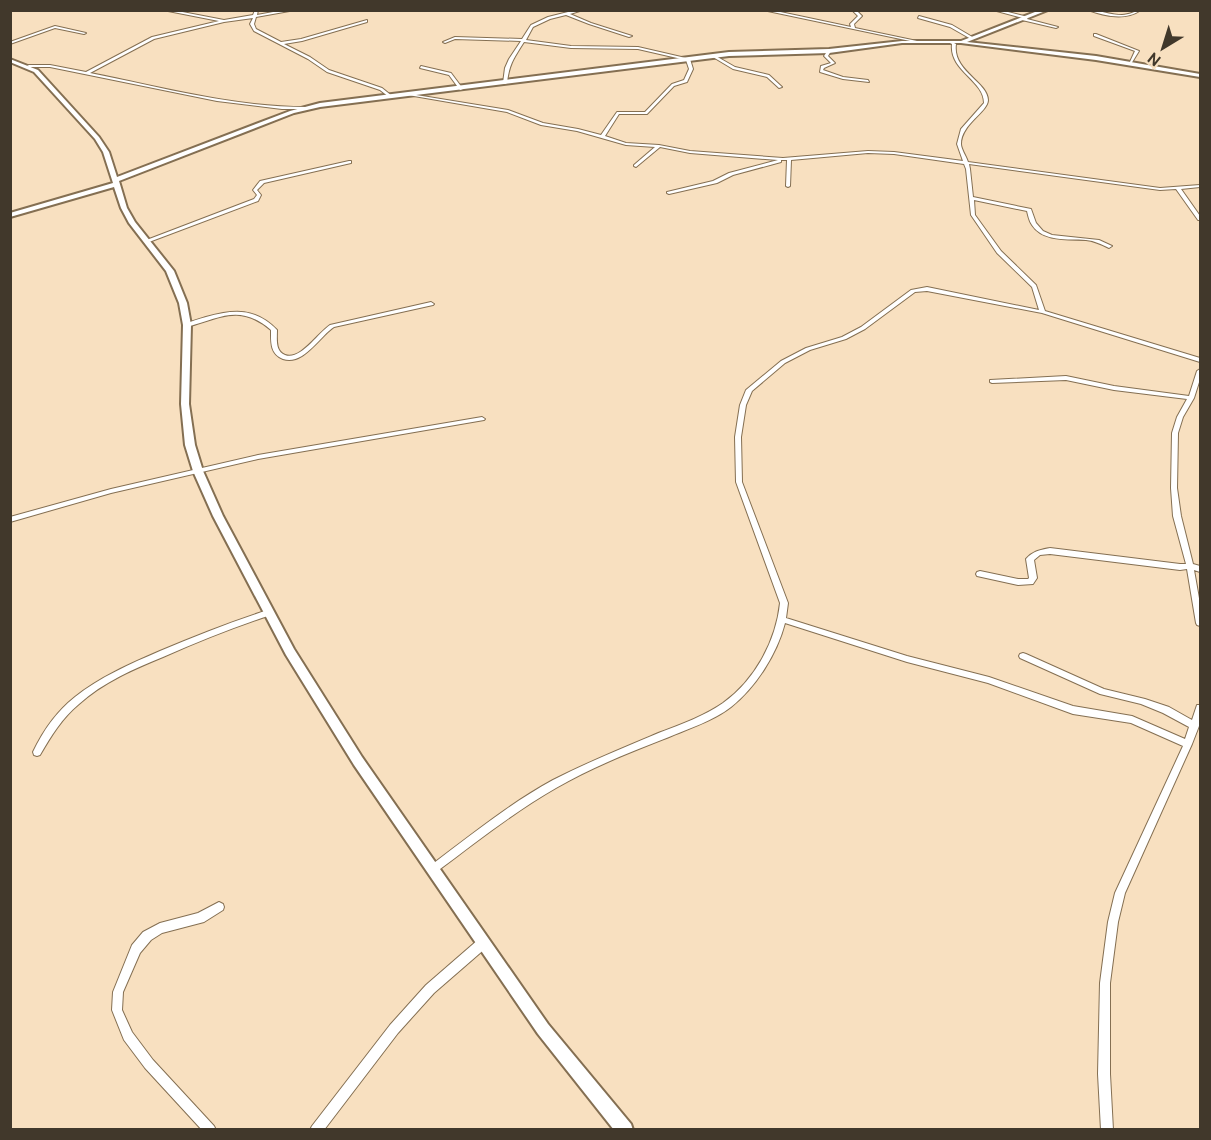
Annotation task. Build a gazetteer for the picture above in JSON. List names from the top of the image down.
{
  "north": "bottom left"
}
